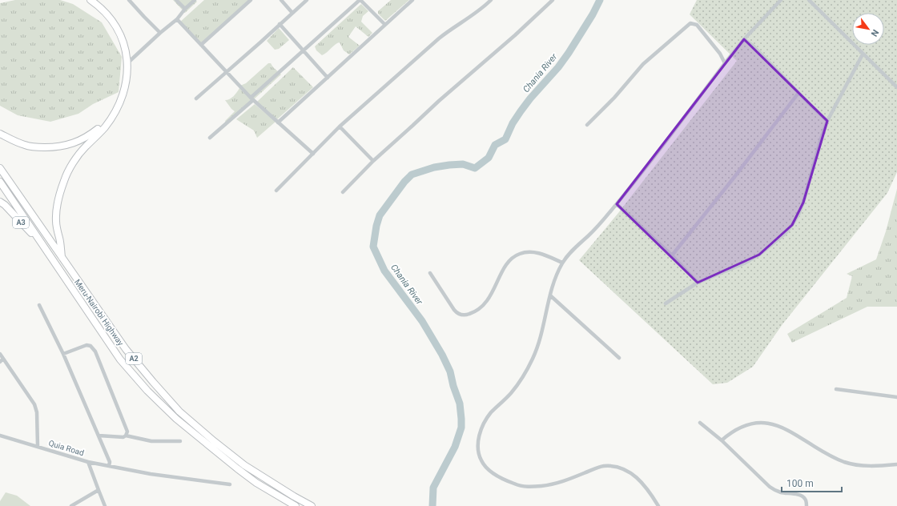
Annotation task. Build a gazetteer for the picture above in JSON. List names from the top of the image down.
{
  "streets": {
    "highway": ["A3", "Meru-Nairobi Highway", "A2"],
    "street": ["Quia Road"]
  },
  "crossings": [
    ["A3", "Meru-Nairobi Highway"]
  ],
  "water": ["Chania River"],
  "scale_bar": "100 m",
  "north": "bottom right"
}
